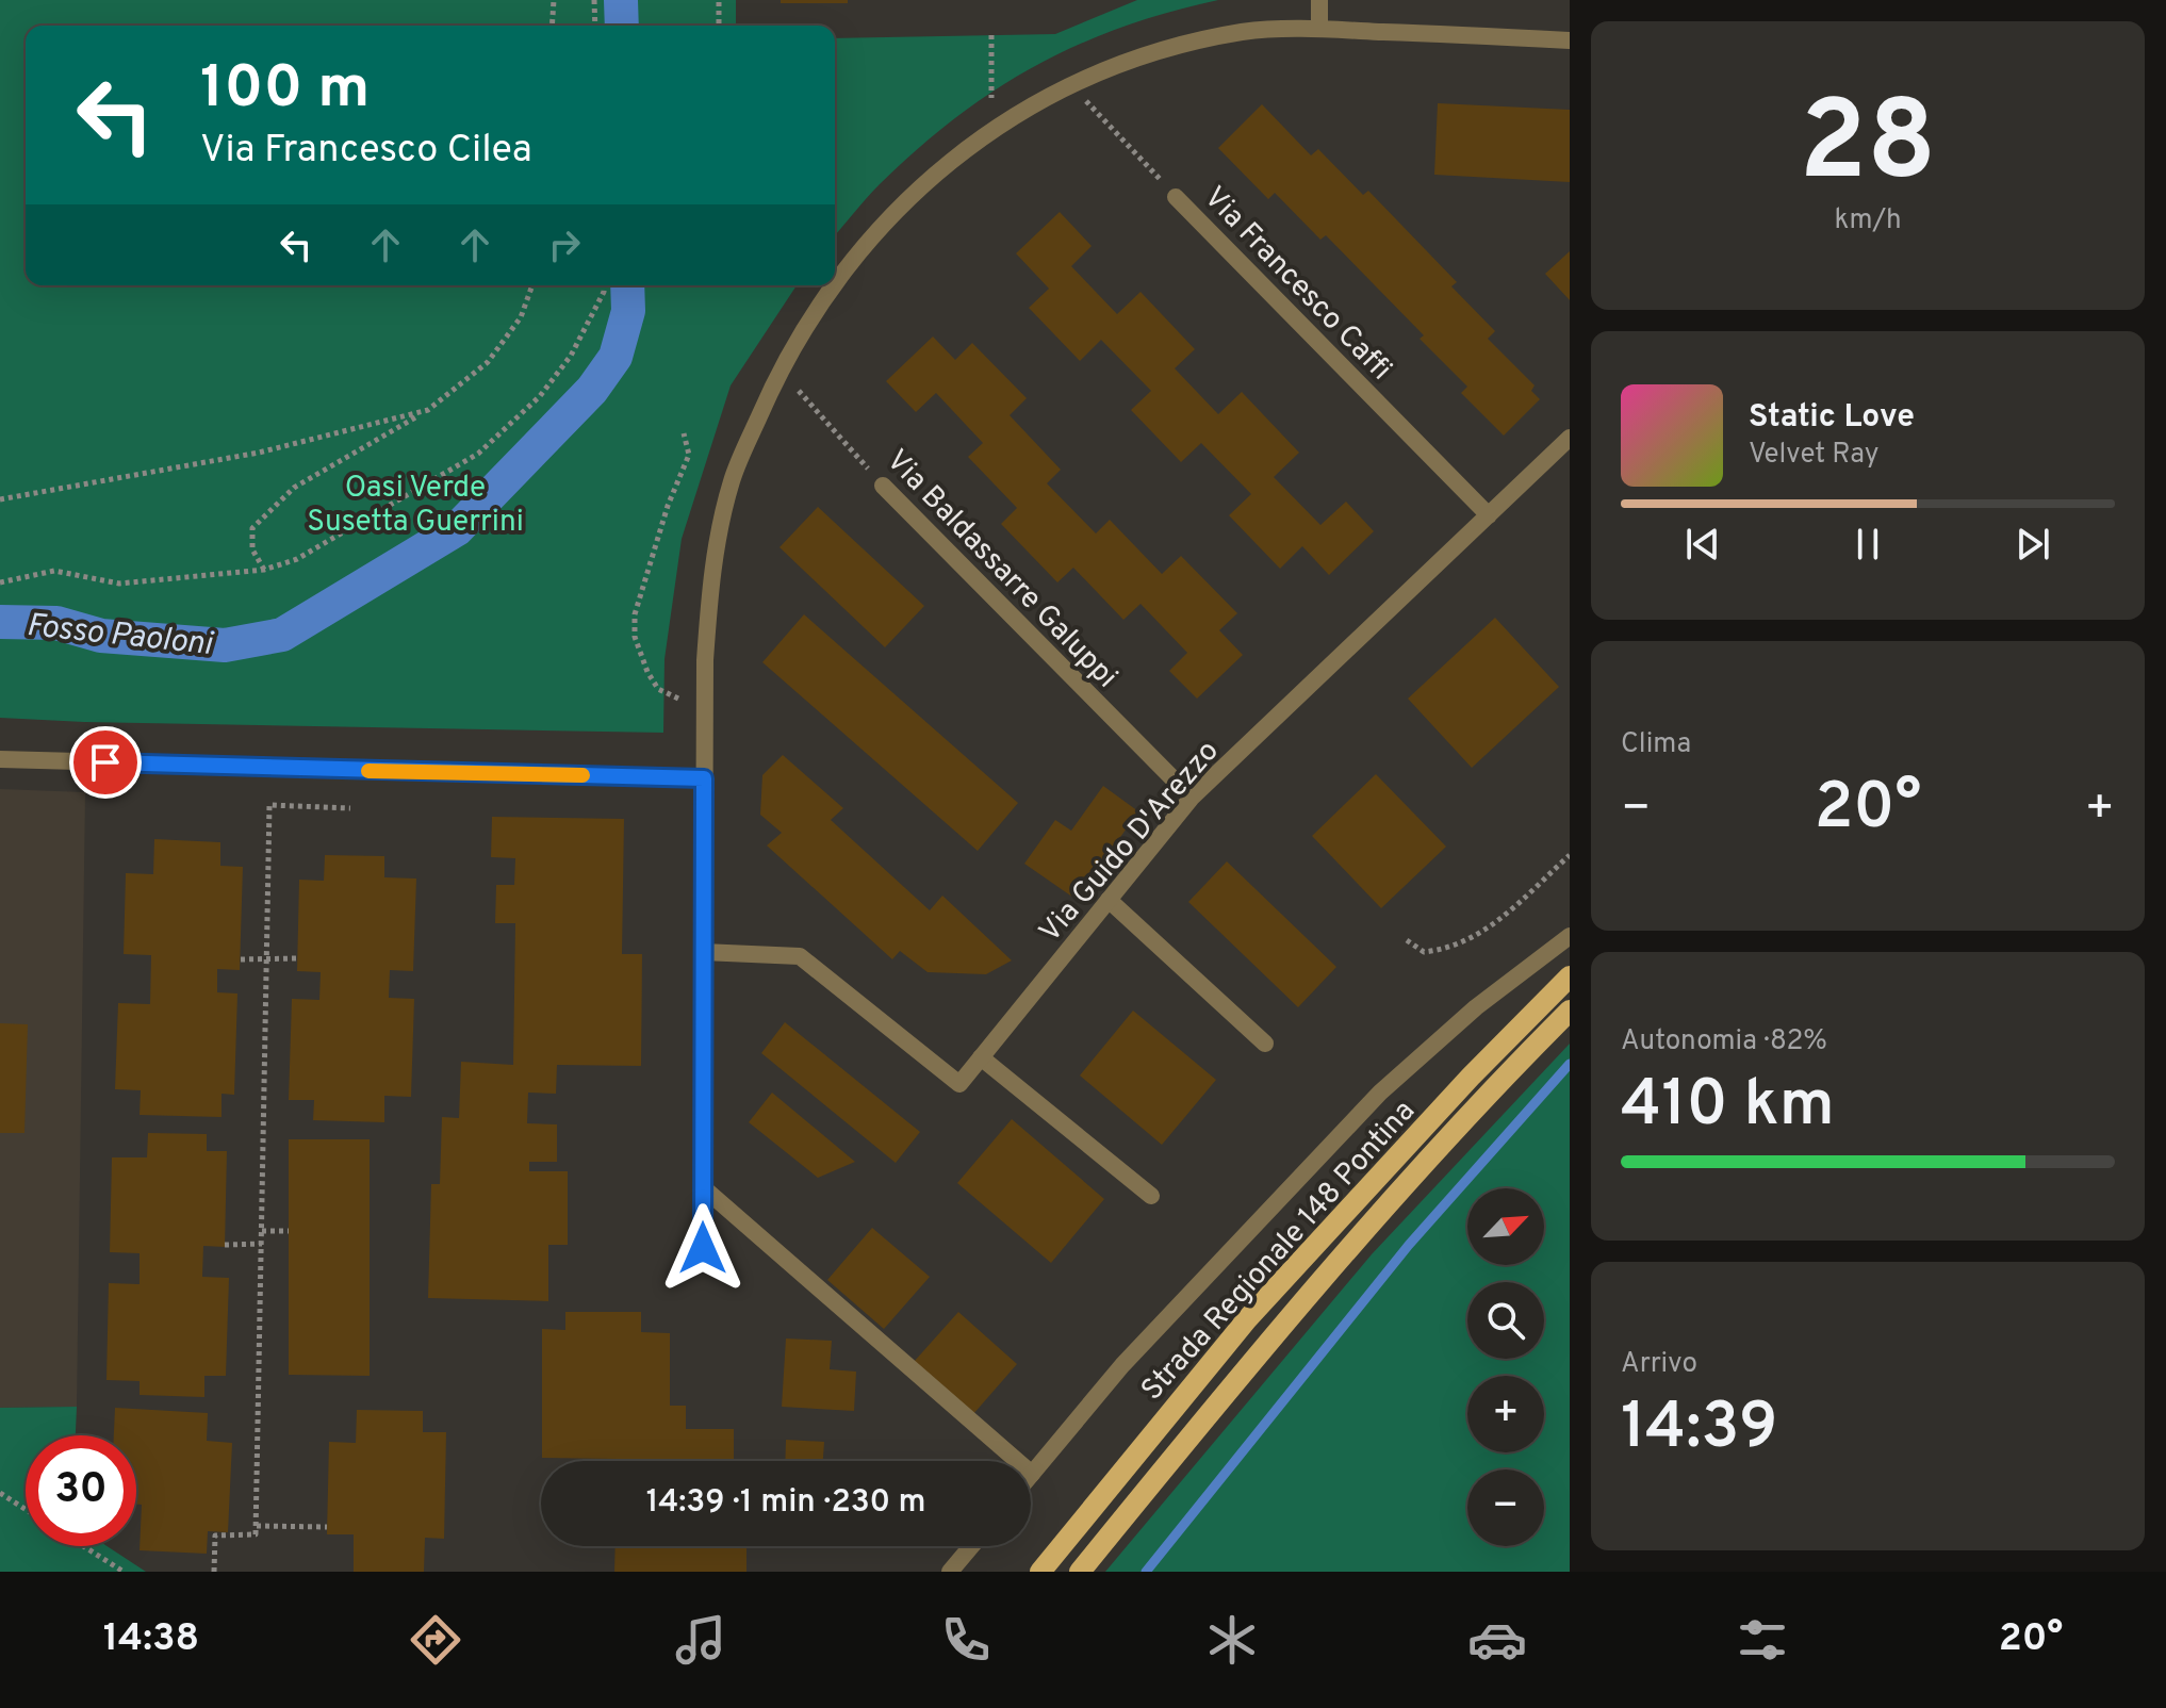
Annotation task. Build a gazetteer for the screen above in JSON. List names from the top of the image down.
{
  "streets": {
    "main road": ["Strada Regionale 148 Pontina"],
    "street": ["Via Francesco Caffi", "Via Baldassarre Galuppi", "Via Guido D'Arezzo"]
  },
  "crossings": [
    ["Via Francesco Caffi", "Via Guido D'Arezzo"],
    ["Via Baldassarre Galuppi", "Via Guido D'Arezzo"]
  ],
  "water": ["Fosso Paoloni"],
  "parks": ["Oasi Verde Susetta Guerrini"],
  "north": "top right",
  "page": {
    "tile": [
      ["28", "km/h"],
      "Clima",
      ["Autonomia · 82%", "410 km"],
      ["Arrivo", "14:39"]
    ],
    "turn": ["100 m", "Via Francesco Cilea"],
    "song": ["Static Love", "Velvet Ray"],
    "heat": ["−", "20°", "+"],
    "map_buttons": ["+", "−"],
    "limit": "30",
    "trip": "14:39 · 1 min · 230 m",
    "tabs": ["14:38", "20°"]
  }
}
